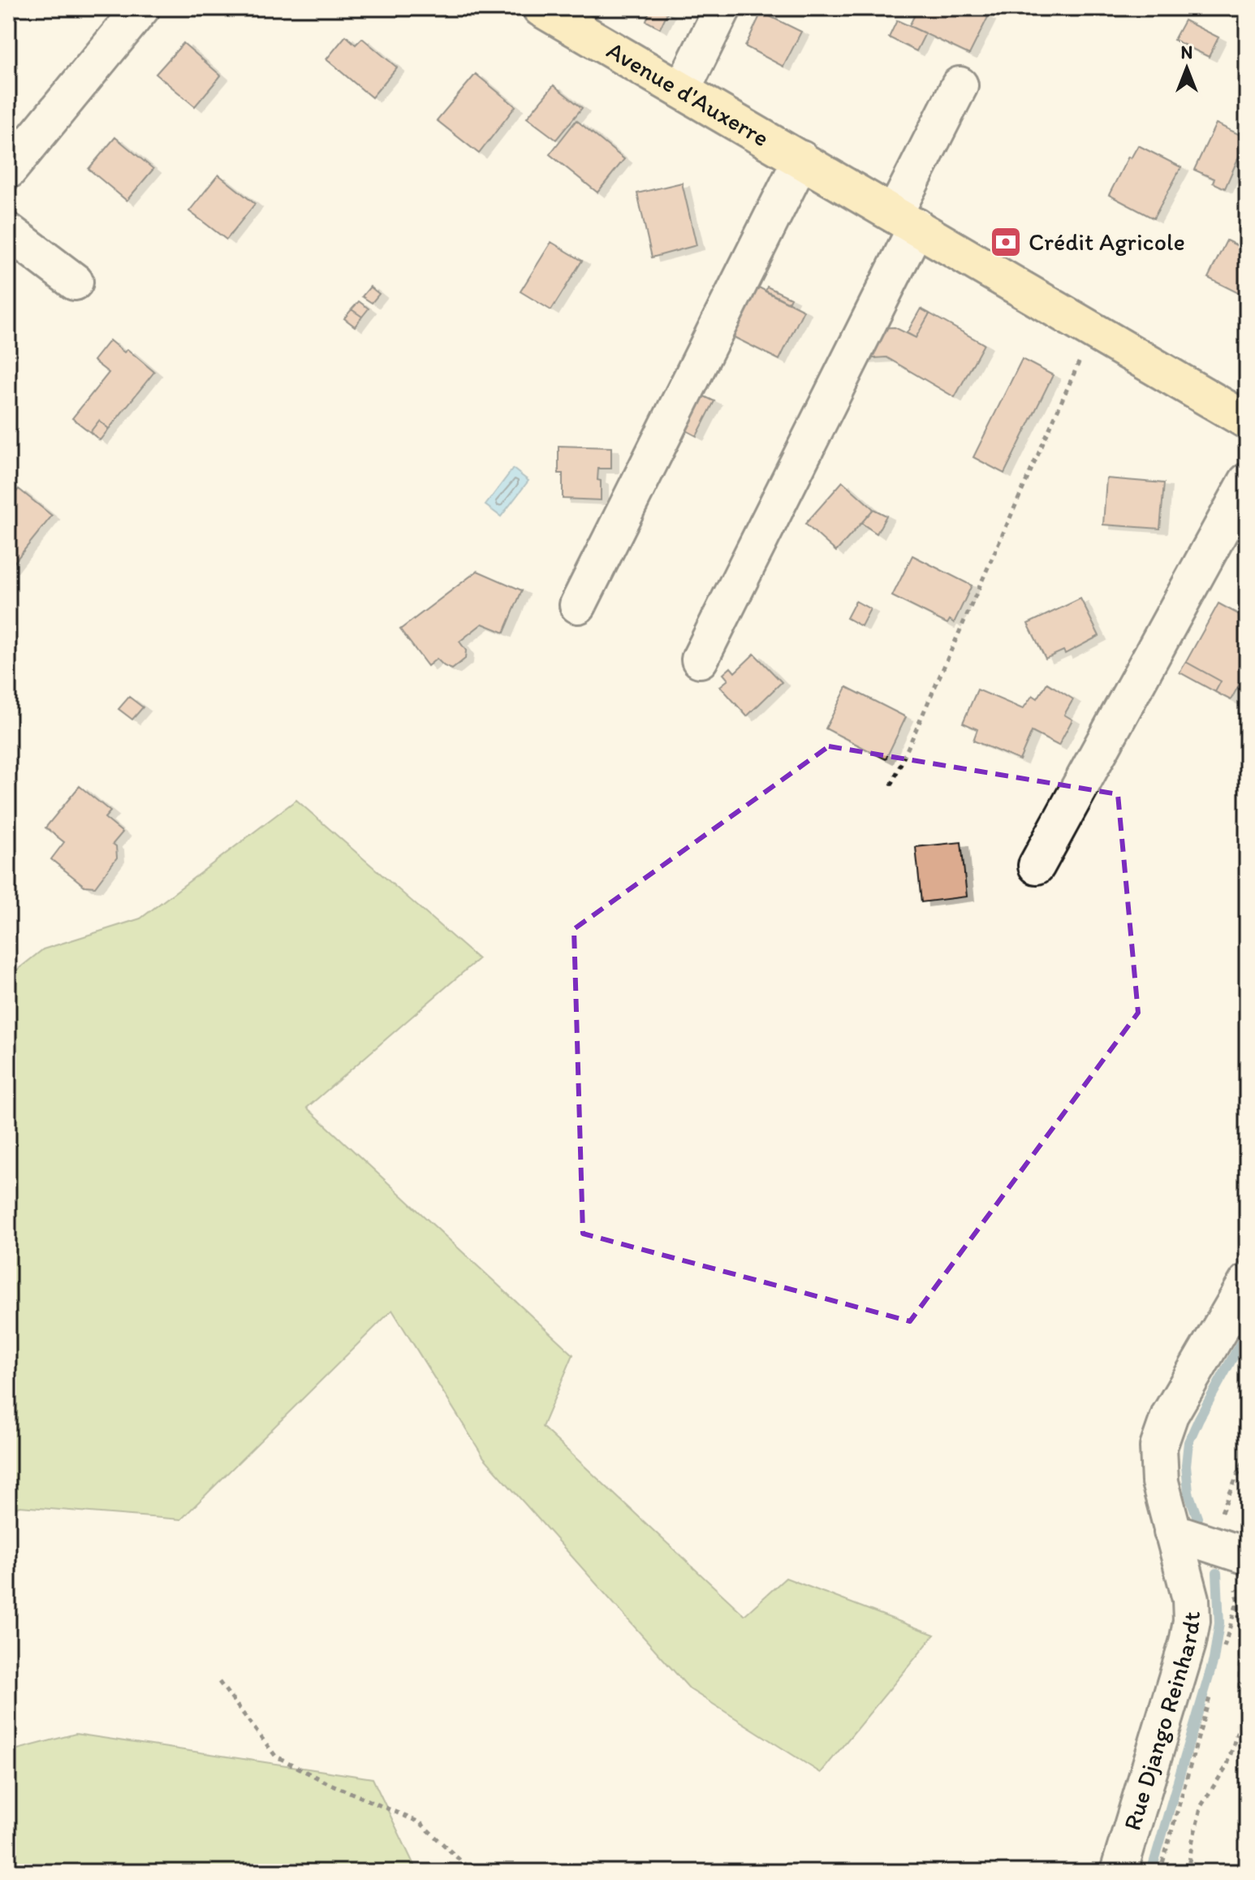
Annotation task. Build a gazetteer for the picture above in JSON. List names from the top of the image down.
{
  "streets": {
    "main road": ["Avenue d'Auxerre"],
    "street": ["Rue Django Reinhardt"]
  },
  "places": {
    "bank": ["Crédit Agricole"]
  },
  "north": "top"
}
